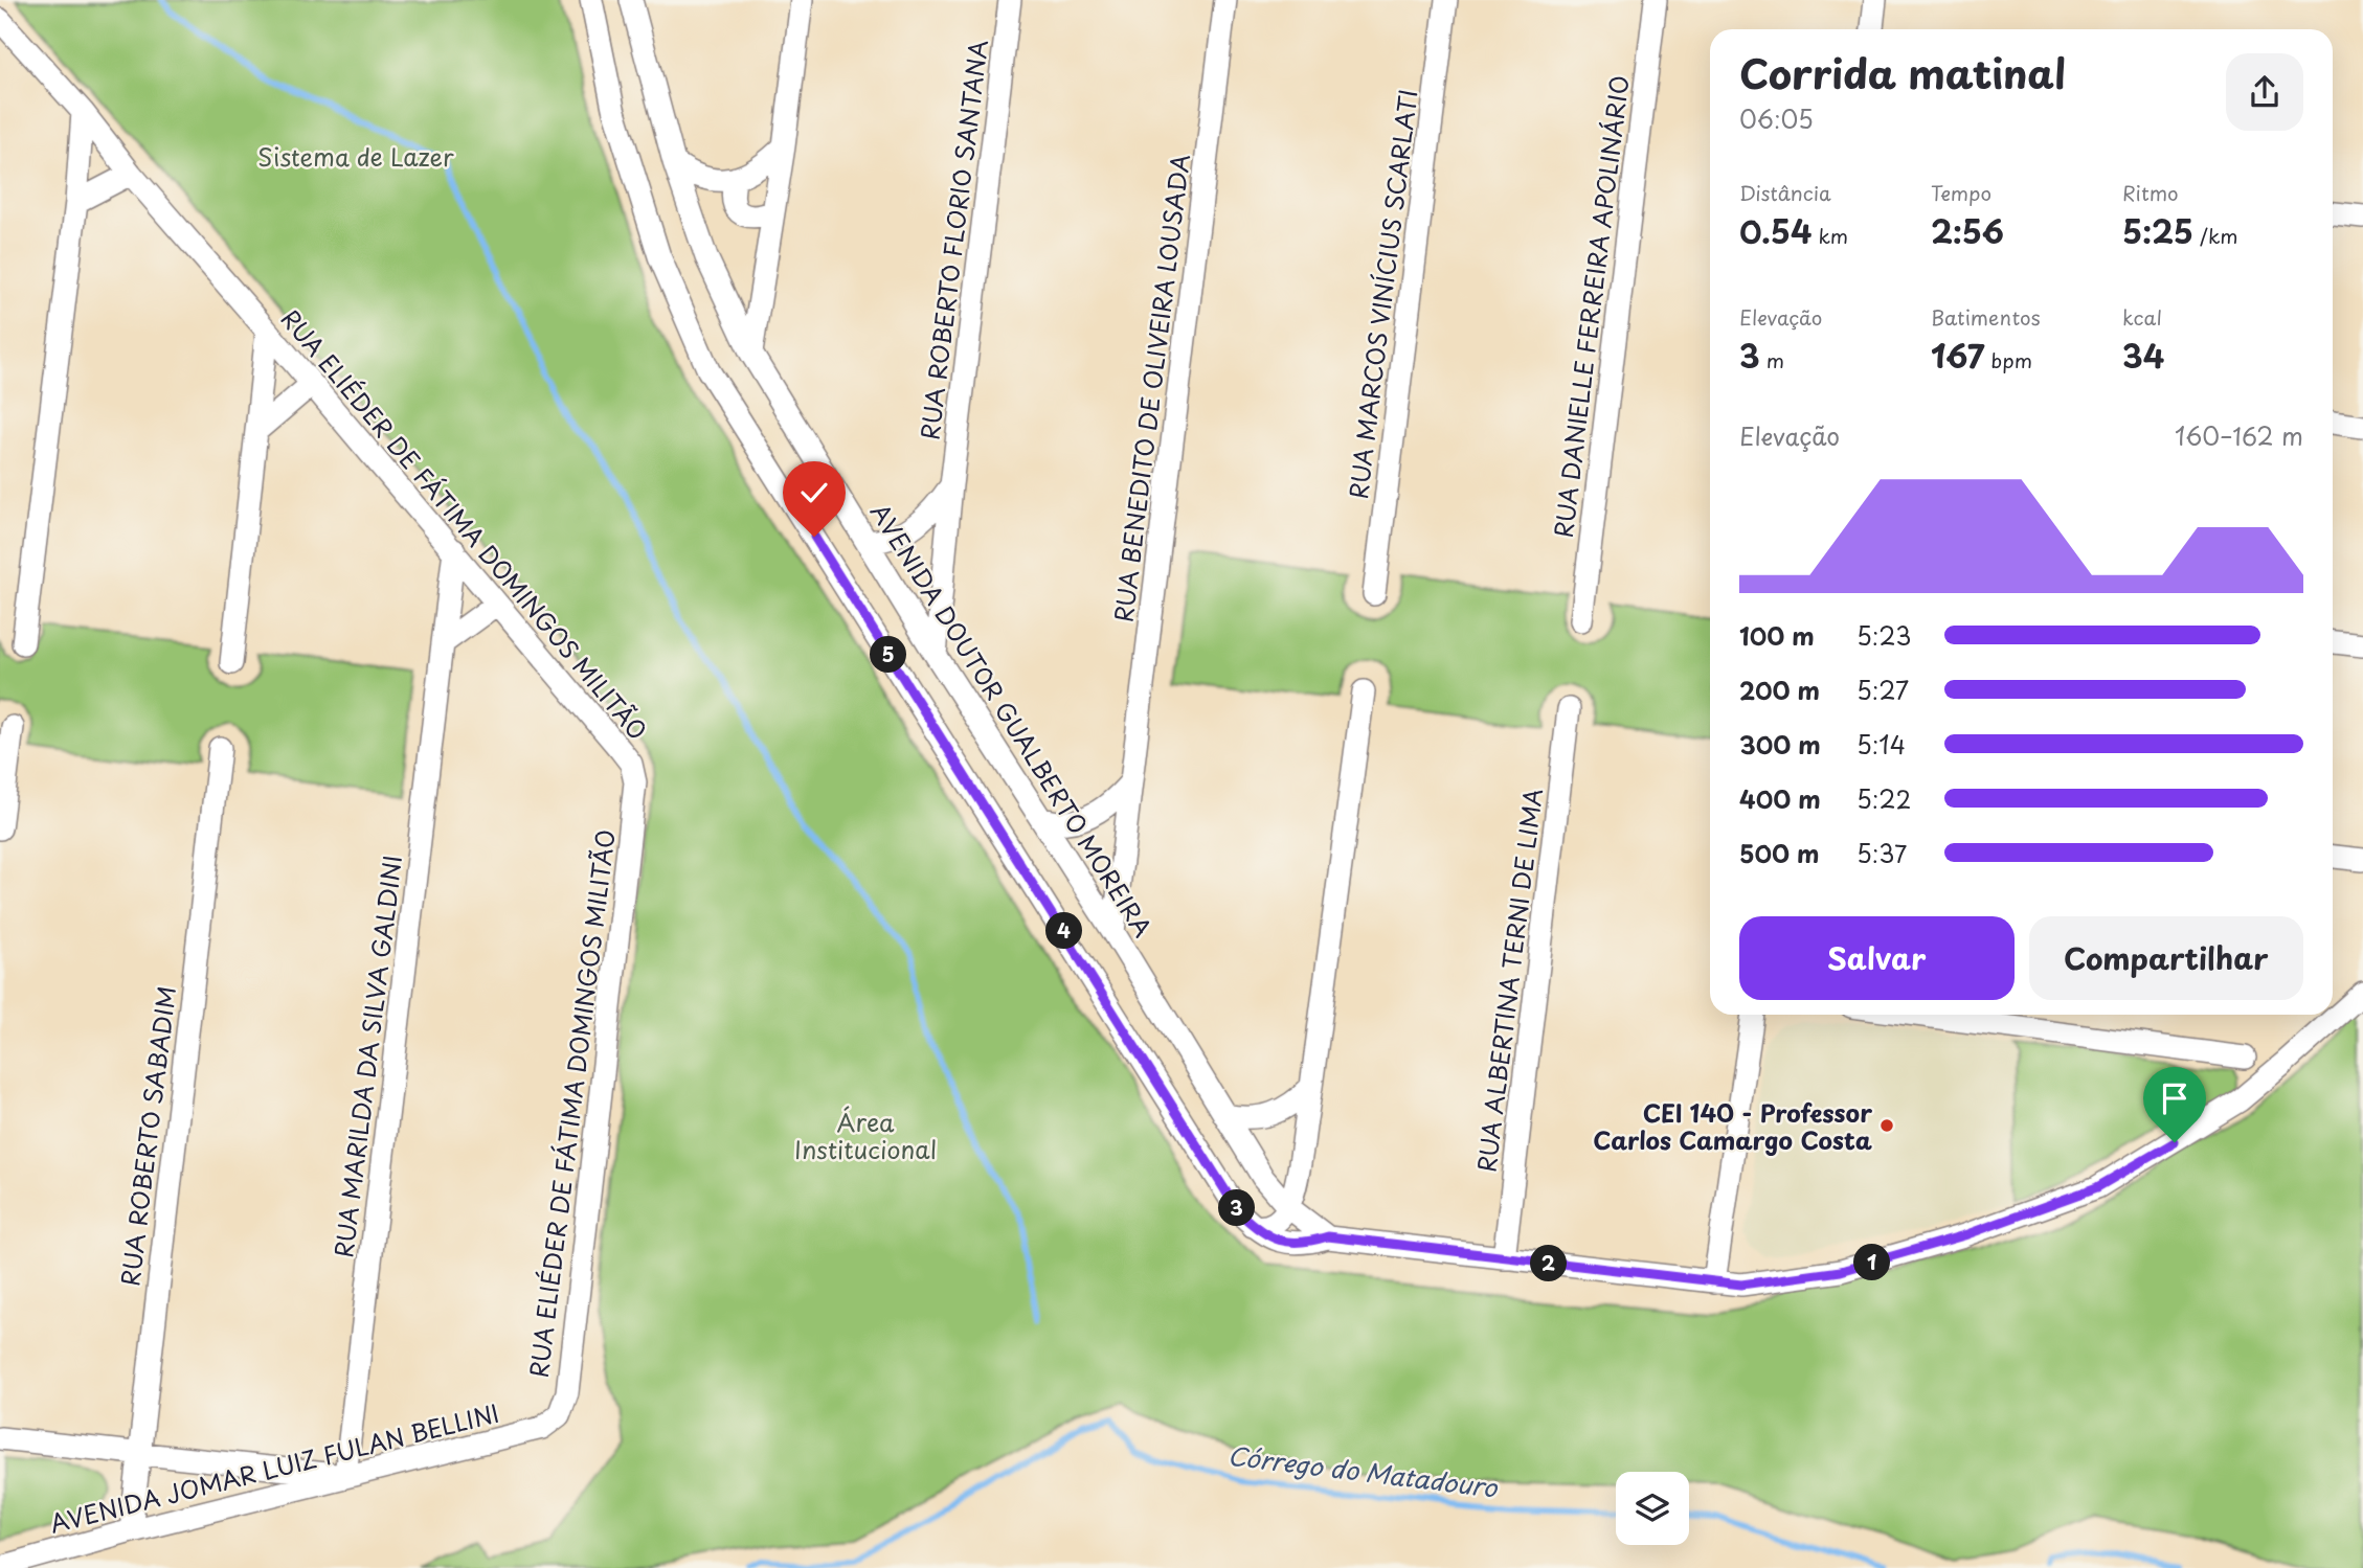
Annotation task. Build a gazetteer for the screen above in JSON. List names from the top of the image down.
{
  "streets": {
    "street": [
      "RUA ROBERTO FLORIO SANTANA",
      "RUA MARCOS VINÍCIUS SCARLATI",
      "RUA DANIELLE FERREIRA APOLINÁRIO",
      "RUA BENEDITO DE OLIVEIRA LOUSADA",
      "RUA ELIÉDER DE FÁTIMA DOMINGOS MILITÃO",
      "AVENIDA DOUTOR GUALBERTO MOREIRA",
      "RUA ALBERTINA TERNI DE LIMA",
      "RUA MARILDA DA SILVA GALDINI",
      "RUA ROBERTO SABADIM",
      "AVENIDA JOMAR LUIZ FULAN BELLINI"
    ]
  },
  "crossings": [
    ["RUA ROBERTO FLORIO SANTANA", "AVENIDA DOUTOR GUALBERTO MOREIRA"],
    ["RUA BENEDITO DE OLIVEIRA LOUSADA", "AVENIDA DOUTOR GUALBERTO MOREIRA"],
    ["RUA ELIÉDER DE FÁTIMA DOMINGOS MILITÃO", "RUA MARILDA DA SILVA GALDINI"],
    ["RUA ELIÉDER DE FÁTIMA DOMINGOS MILITÃO", "AVENIDA JOMAR LUIZ FULAN BELLINI"],
    ["RUA MARILDA DA SILVA GALDINI", "AVENIDA JOMAR LUIZ FULAN BELLINI"],
    ["RUA ROBERTO SABADIM", "AVENIDA JOMAR LUIZ FULAN BELLINI"]
  ],
  "water": ["Córrego do Matadouro"],
  "parks": ["Sistema de Lazer", "Área Institucional"],
  "places": ["CEI 140 - Professor Carlos Camargo Costa"],
  "page": {
    "heading": ["Corrida matinal", "06:05"],
    "stats": [
      ["Distância", "0.54 km"],
      ["Tempo", "2:56"],
      ["Ritmo", "5:25 /km"],
      ["Elevação", "3 m"],
      ["Batimentos", "167 bpm"],
      ["kcal", "34"]
    ],
    "chart": ["Elevação", "160–162 m"],
    "list": [
      {
        "name": "100 m",
        "note": "5:23"
      },
      {
        "name": "200 m",
        "note": "5:27"
      },
      {
        "name": "300 m",
        "note": "5:14"
      },
      {
        "name": "400 m",
        "note": "5:22"
      },
      {
        "name": "500 m",
        "note": "5:37"
      }
    ],
    "pins": [
      "5",
      "4",
      "3",
      "1",
      "2"
    ],
    "buttons": ["Salvar", "Compartilhar"]
  }
}
